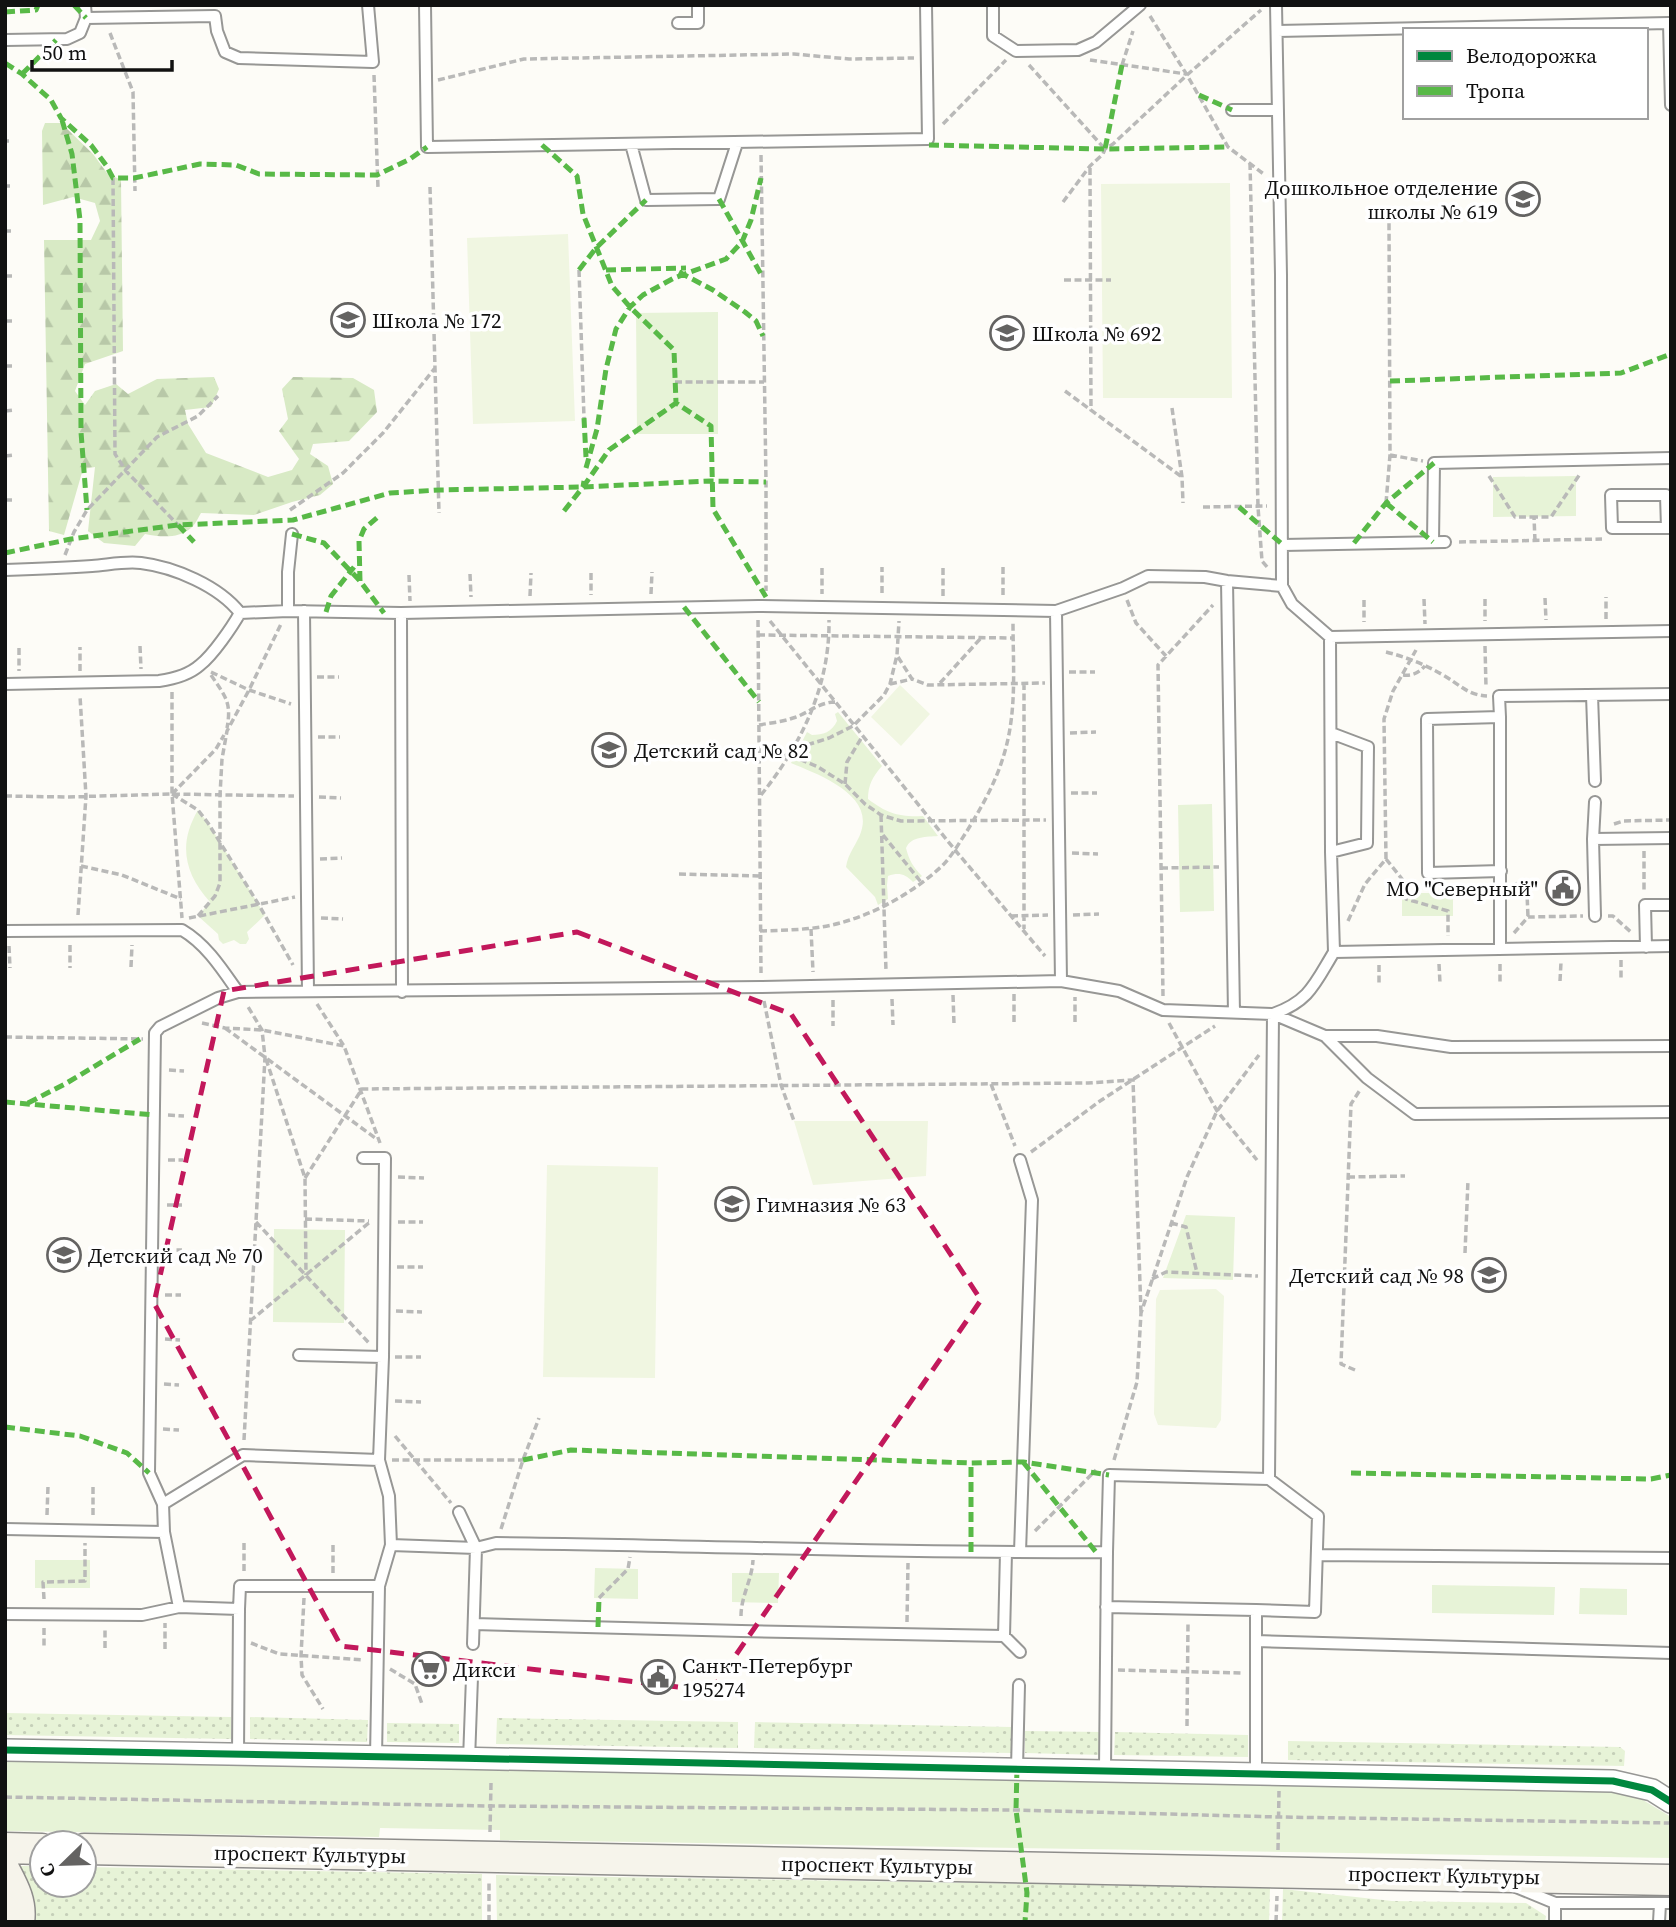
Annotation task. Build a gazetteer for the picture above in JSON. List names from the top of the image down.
{
  "streets": {
    "main road": ["проспект Культуры"]
  },
  "places": {
    "school or university": [
      "Дошкольное отделение школы № 619",
      "Школа № 172",
      "Школа № 692",
      "Детский сад № 82",
      "Гимназия № 63",
      "Детский сад № 70",
      "Детский сад № 98"
    ],
    "public building": ["МО \"Северный\"", "Санкт-Петербург 195274"],
    "supermarket": ["Дикси"]
  },
  "legend": ["Велодорожка", "Тропа"],
  "scale_bar": "50 m",
  "north": "bottom left"
}
